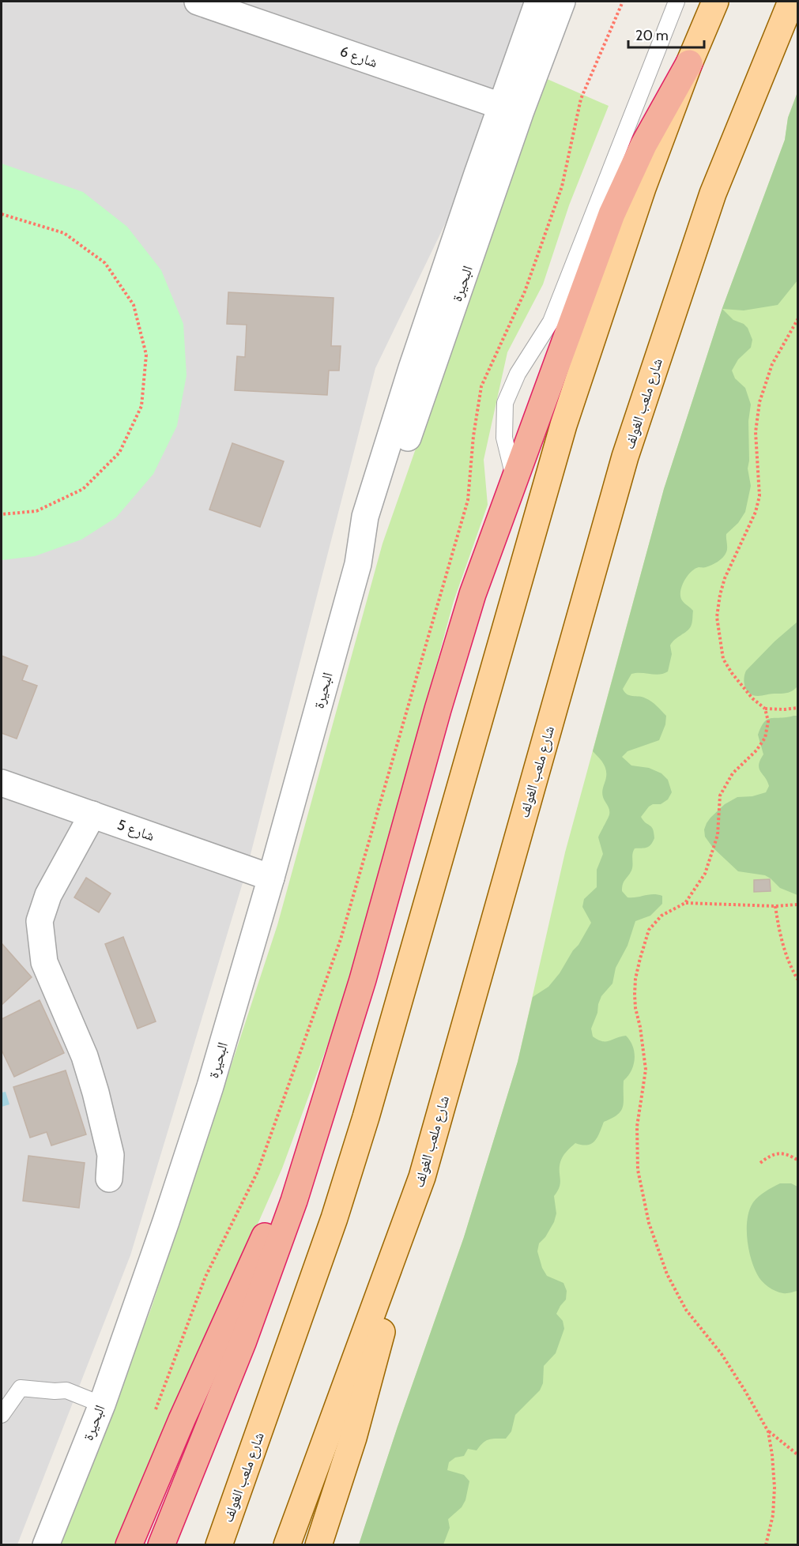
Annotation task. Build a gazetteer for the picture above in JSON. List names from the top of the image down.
{
  "streets": {
    "main road": ["شارع ملعب الغولف"],
    "street": ["شارع 6", "البحيرة", "شارع 5"]
  },
  "crossings": [
    ["شارع 6", "البحيرة"],
    ["البحيرة", "شارع 5"]
  ],
  "scale_bar": "20 m"
}
